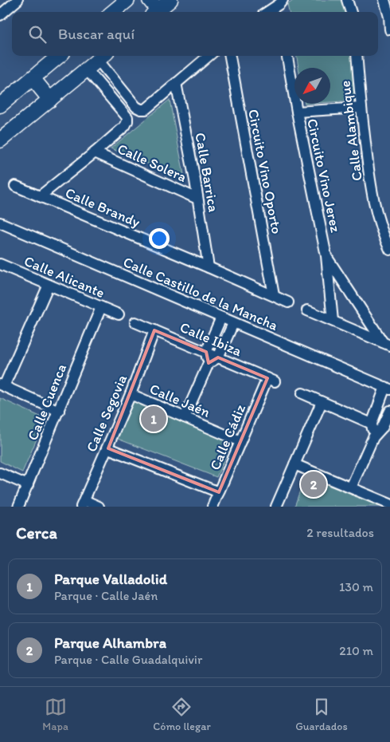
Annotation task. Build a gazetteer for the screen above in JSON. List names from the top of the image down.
{
  "streets": {
    "street": [
      "Calle Alambique",
      "Calle Solera",
      "Circuito Vino Oporto",
      "Calle Barrica",
      "Circuito Vino Jerez",
      "Calle Brandy",
      "Calle Alicante",
      "Calle Castillo de la Mancha",
      "Calle Ibiza",
      "Calle Jaén",
      "Calle Cuenca",
      "Calle Segovia",
      "Calle Cádiz"
    ]
  },
  "crossings": [
    ["Calle Solera", "Calle Barrica"],
    ["Circuito Vino Oporto", "Calle Brandy"],
    ["Calle Barrica", "Calle Brandy"],
    ["Calle Alicante", "Calle Cuenca"],
    ["Calle Ibiza", "Calle Segovia"],
    ["Calle Ibiza", "Calle Cádiz"],
    ["Calle Jaén", "Calle Segovia"],
    ["Calle Jaén", "Calle Cádiz"]
  ],
  "north": "bottom left",
  "page": {
    "search": "Buscar aquí",
    "pins": ["1", "2"],
    "heading": ["Cerca", "2 resultados"],
    "list": [
      {
        "mark": "1",
        "name": "Parque Valladolid",
        "note": "Parque · Calle Jaén",
        "value": "130 m"
      },
      {
        "mark": "2",
        "name": "Parque Alhambra",
        "note": "Parque · Calle Guadalquivir",
        "value": "210 m"
      }
    ],
    "nav": ["Mapa", "Cómo llegar", "Guardados"]
  }
}
